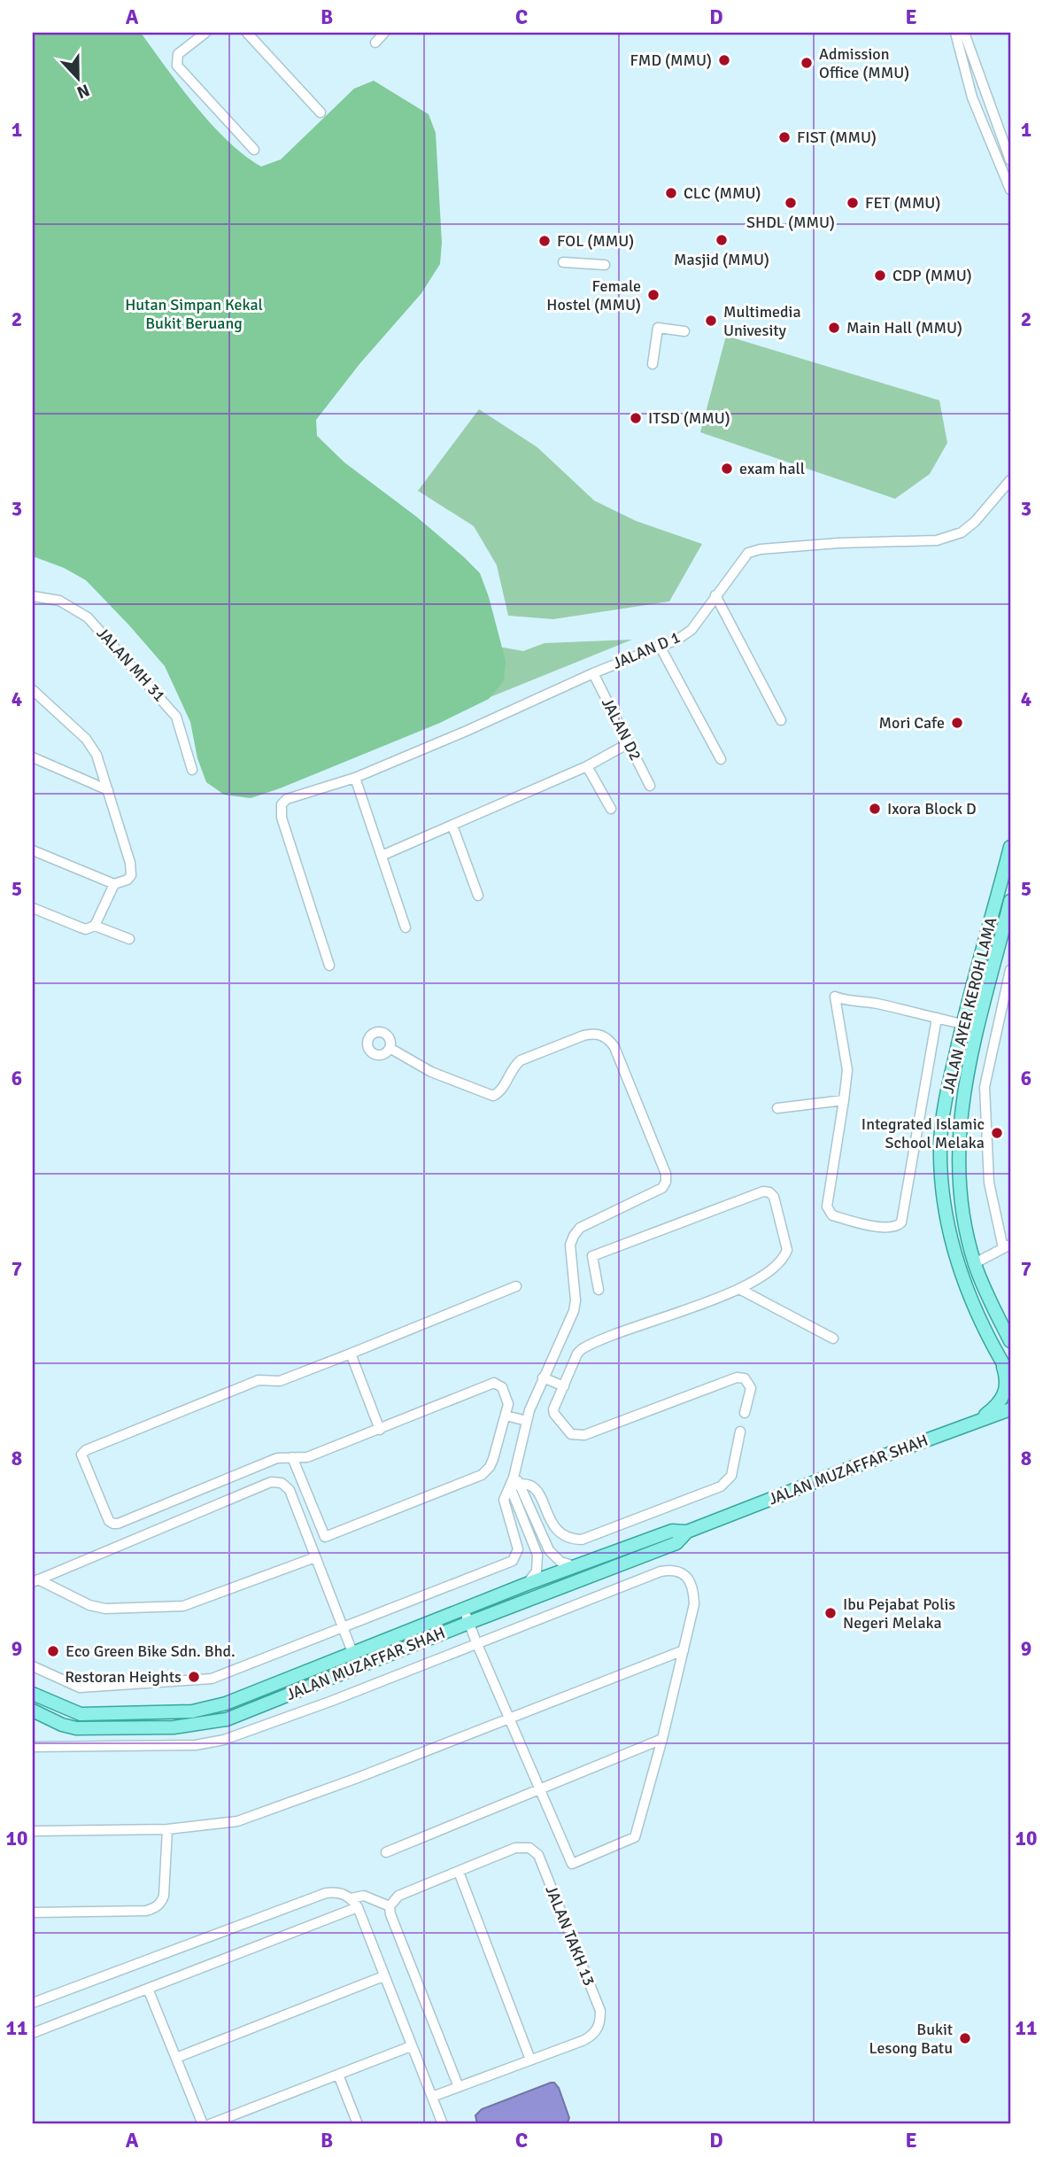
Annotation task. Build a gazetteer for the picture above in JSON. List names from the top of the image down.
{
  "streets": {
    "main road": ["JALAN AYER KEROH LAMA", "JALAN MUZAFFAR SHAH"],
    "street": [
      "JALAN D 1",
      "JALAN MH 31",
      "JALAN D2",
      "JALAN TAKH 13"
    ]
  },
  "crossings": [
    ["JALAN D 1", "JALAN D2"]
  ],
  "parks": ["Hutan Simpan Kekal Bukit Beruang"],
  "places": [
    "FMD (MMU)",
    "Admission Office (MMU)",
    "FIST (MMU)",
    "CLC (MMU)",
    "SHDL (MMU)",
    "FET (MMU)",
    "Masjid (MMU)",
    "FOL (MMU)",
    "CDP (MMU)",
    "Female Hostel (MMU)",
    "Multimedia Univesity",
    "Main Hall (MMU)",
    "ITSD (MMU)",
    "exam hall",
    "Mori Cafe",
    "Ixora Block D",
    "Integrated Islamic School Melaka",
    "Ibu Pejabat Polis Negeri Melaka",
    "Eco Green Bike Sdn. Bhd.",
    "Restoran Heights",
    "Bukit Lesong Batu"
  ],
  "north": "bottom",
  "grid": {
    "columns": [
      "A",
      "B",
      "C",
      "D",
      "E"
    ],
    "rows": [
      "1",
      "2",
      "3",
      "4",
      "5",
      "6",
      "7",
      "8",
      "9",
      "10",
      "11"
    ]
  }
}
